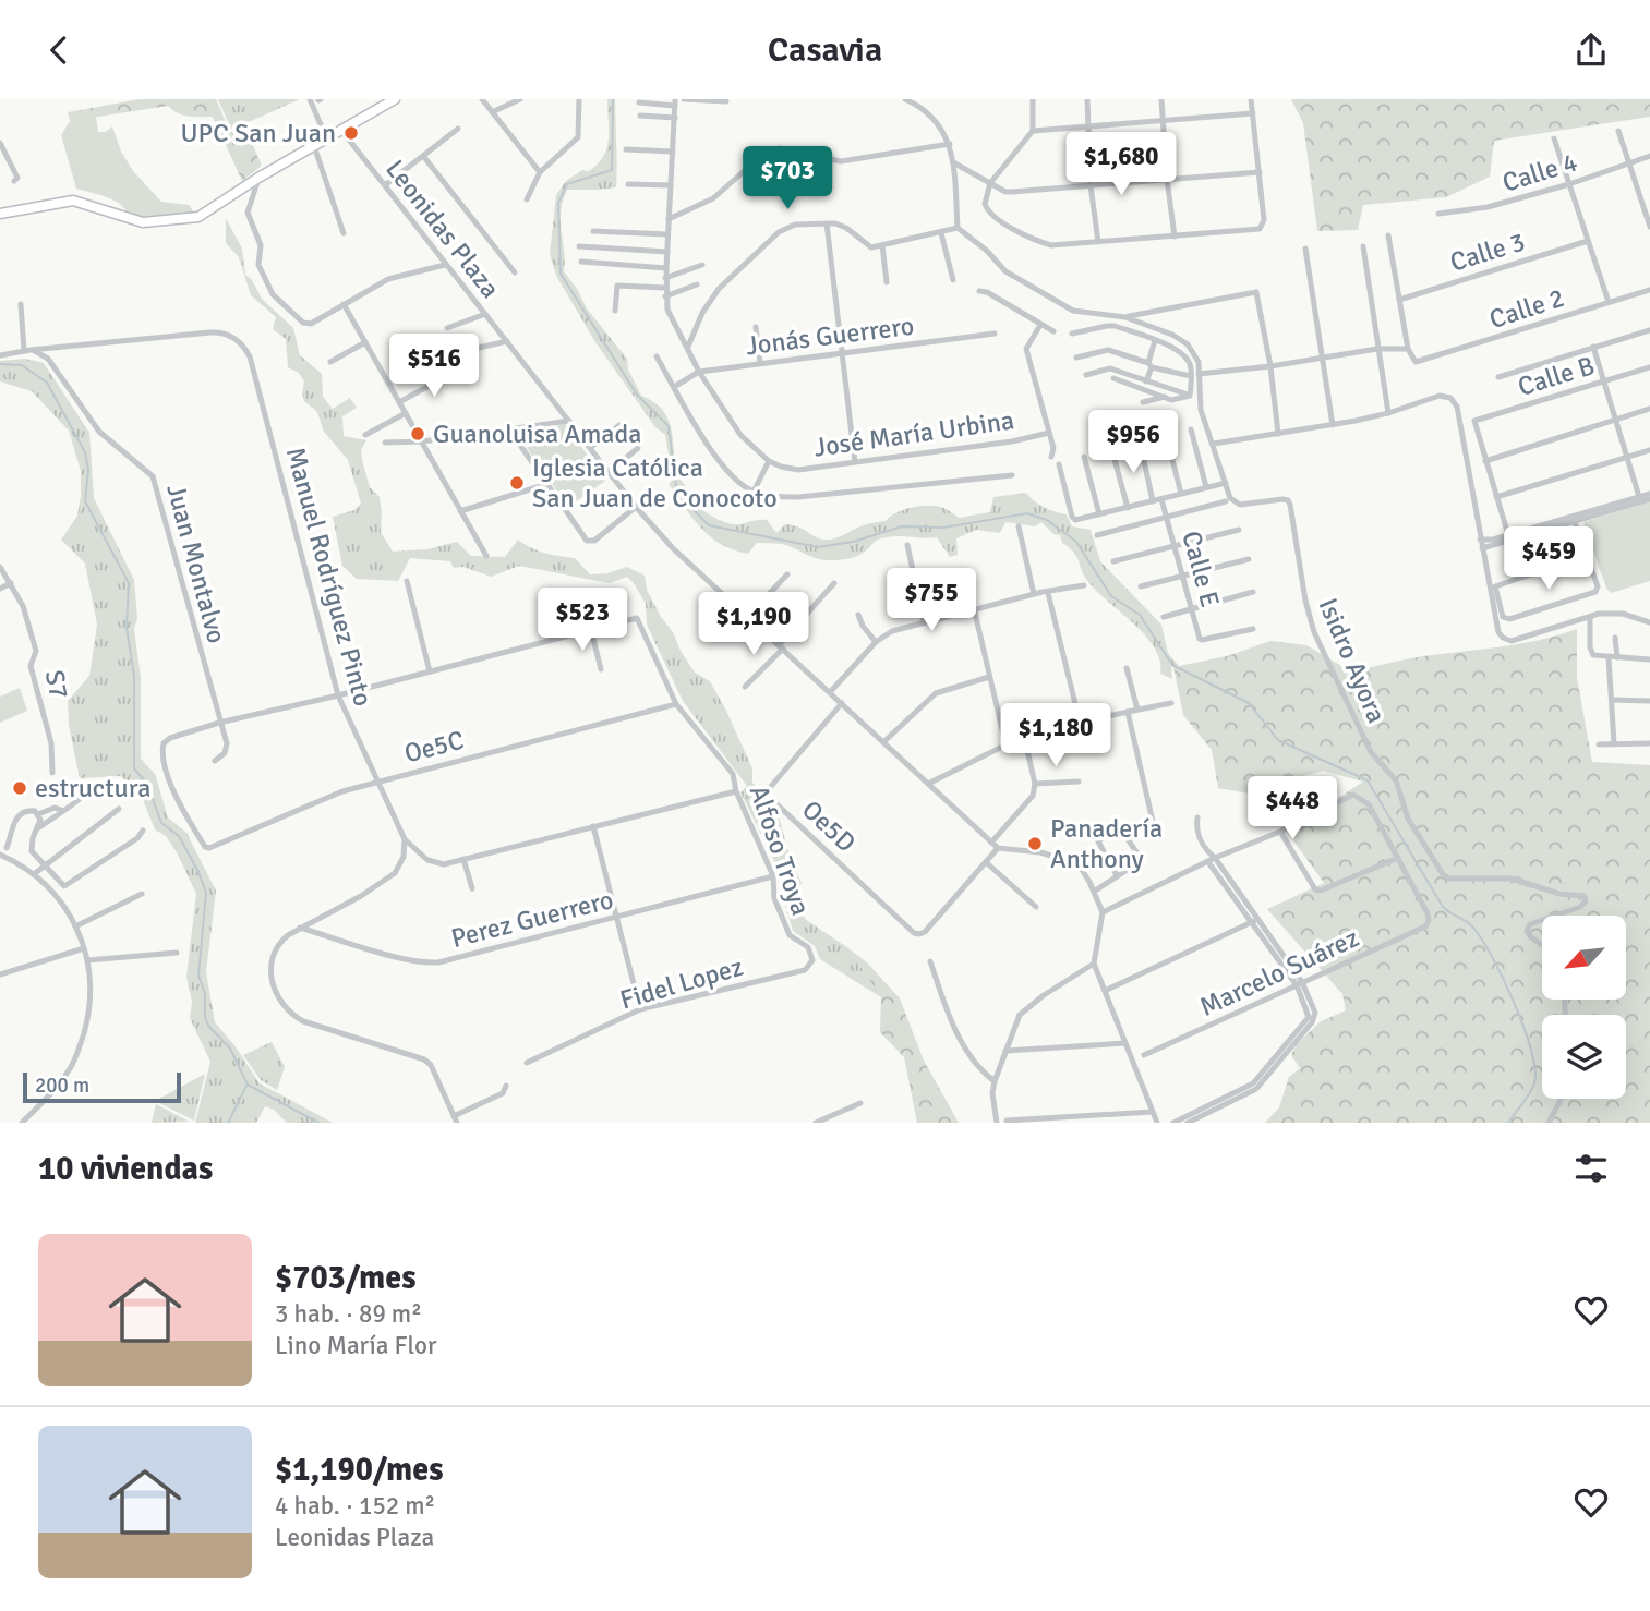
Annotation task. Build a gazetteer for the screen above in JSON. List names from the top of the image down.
{
  "streets": {
    "street": [
      "Calle 4",
      "Leonidas Plaza",
      "Calle 3",
      "Calle 2",
      "Jonás Guerrero",
      "Calle B",
      "José María Urbina",
      "Juan Montalvo",
      "Calle E",
      "Manuel Rodríguez Pinto",
      "Isidro Ayora",
      "S7",
      "Oe5C",
      "Oe5D",
      "Alfoso Troya",
      "Perez Guerrero",
      "Marcelo Suárez",
      "Fidel Lopez"
    ]
  },
  "crossings": [
    ["Leonidas Plaza", "Oe5D"],
    ["Juan Montalvo", "Manuel Rodríguez Pinto"],
    ["Juan Montalvo", "Oe5C"],
    ["Manuel Rodríguez Pinto", "Oe5C"],
    ["Oe5C", "Alfoso Troya"],
    ["Alfoso Troya", "Perez Guerrero"],
    ["Alfoso Troya", "Fidel Lopez"]
  ],
  "places": [
    "UPC San Juan",
    "Guanoluisa Amada",
    "Iglesia Católica San Juan de Conocoto",
    "estructura",
    "Panadería Anthony"
  ],
  "scale_bar": "200 m",
  "north": "bottom left",
  "page": {
    "header": "Casavia",
    "price": [
      "$1,680",
      "$703",
      "$516",
      "$956",
      "$459",
      "$755",
      "$523",
      "$1,190",
      "$1,180",
      "$448"
    ],
    "scale": "200 m",
    "heading": "10 viviendas",
    "list": [
      {
        "name": "$703/mes",
        "note": "3 hab. · 89 m² · Lino María Flor"
      },
      {
        "name": "$1,190/mes",
        "note": "4 hab. · 152 m² · Leonidas Plaza"
      }
    ]
  }
}
